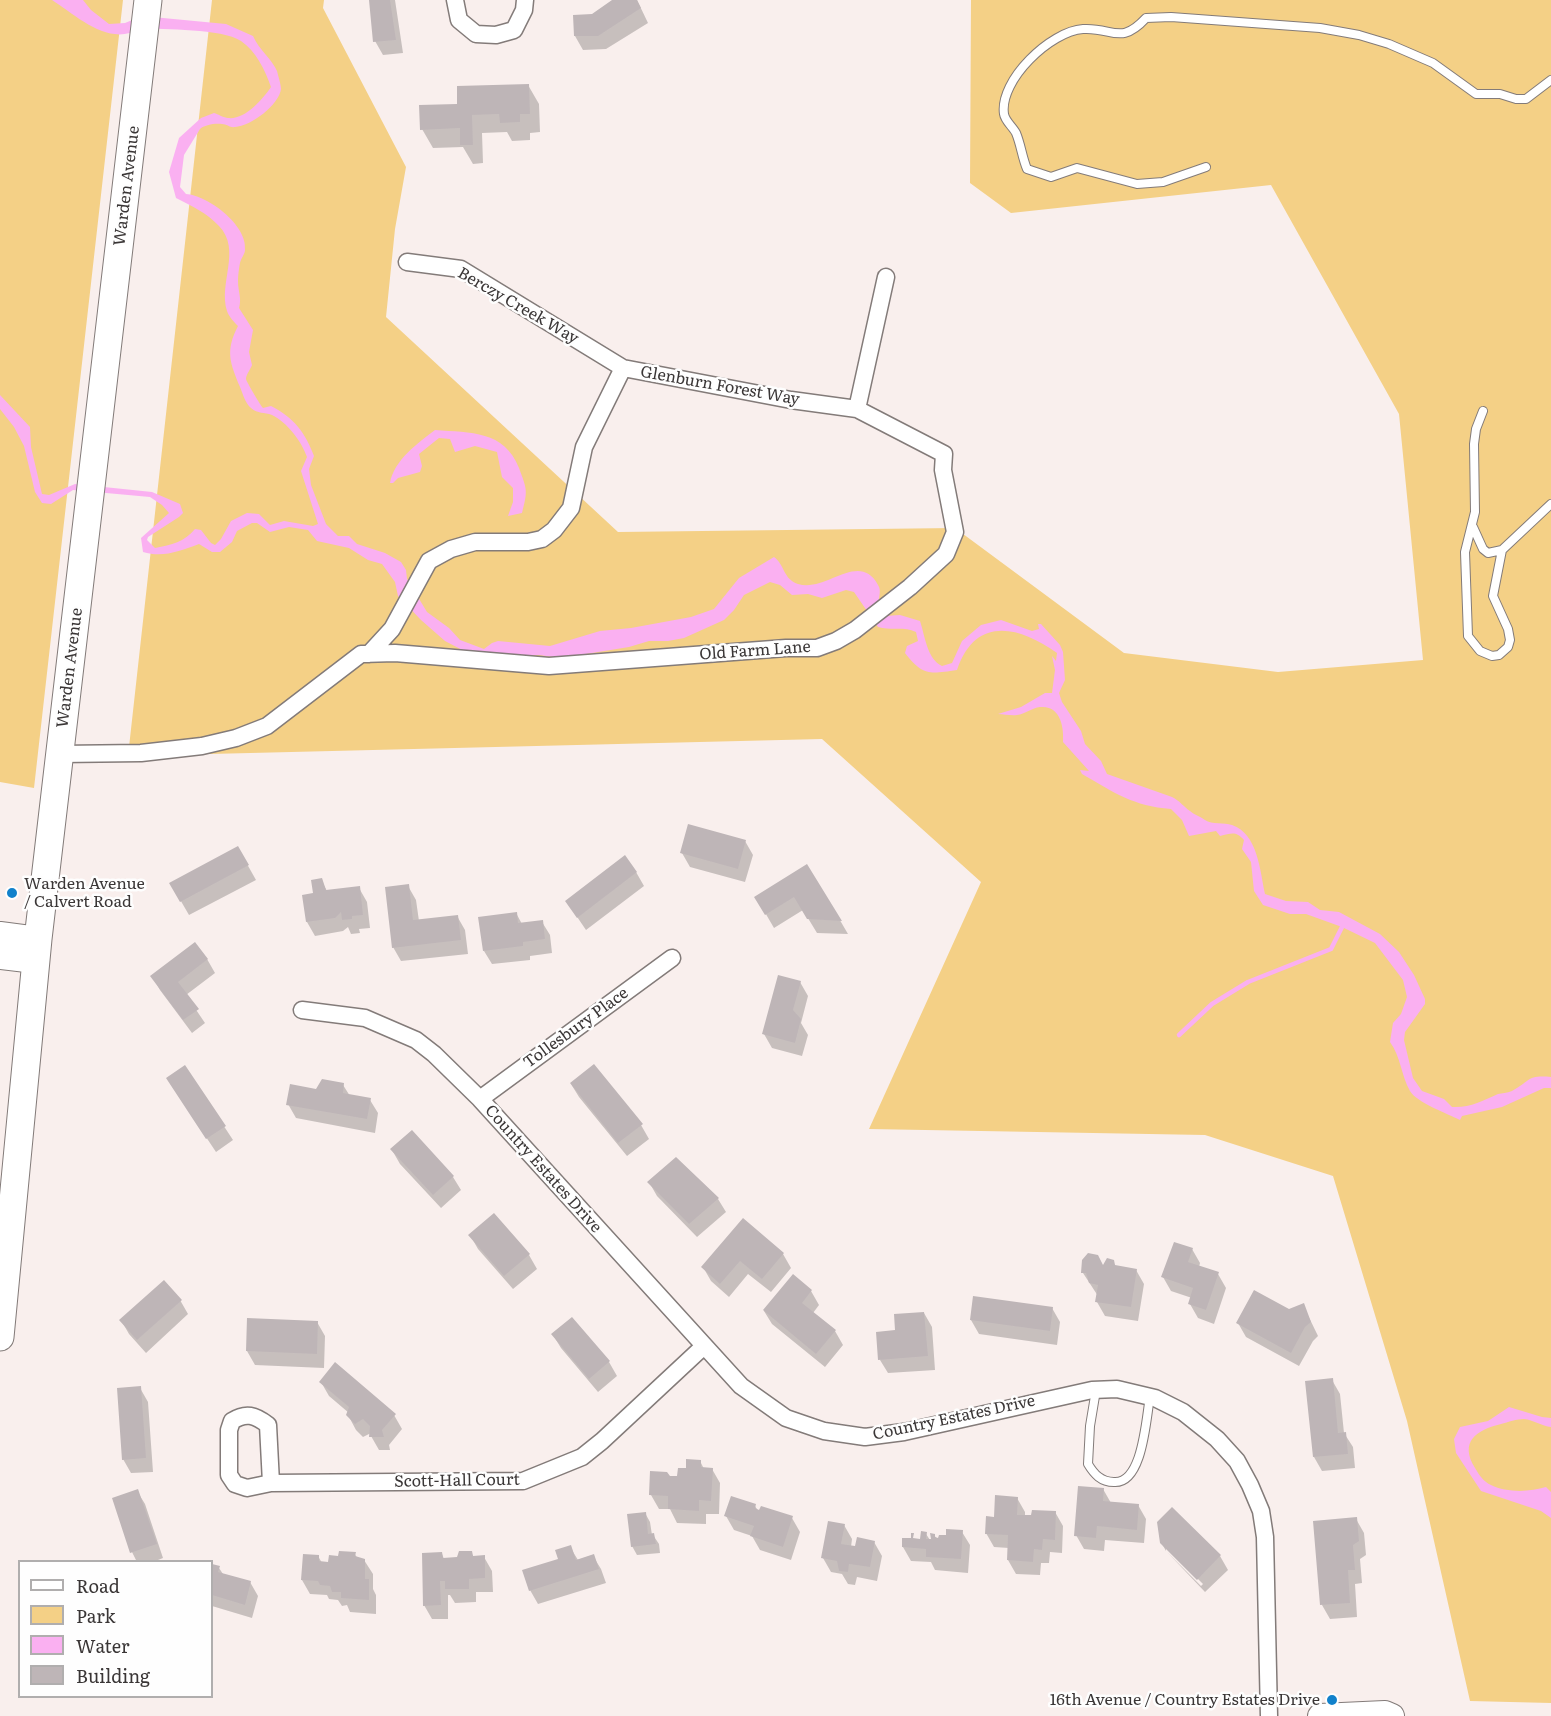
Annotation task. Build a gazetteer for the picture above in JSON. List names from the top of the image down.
{
  "streets": {
    "main road": ["Warden Avenue"],
    "street": [
      "Berczy Creek Way",
      "Glenburn Forest Way",
      "Old Farm Lane",
      "Tollesbury Place",
      "Country Estates Drive",
      "Scott-Hall Court"
    ]
  },
  "crossings": [
    ["Warden Avenue", "Glenburn Forest Way"],
    ["Berczy Creek Way", "Glenburn Forest Way"],
    ["Glenburn Forest Way", "Old Farm Lane"],
    ["Tollesbury Place", "Country Estates Drive"],
    ["Country Estates Drive", "Scott-Hall Court"]
  ],
  "places": ["Warden Avenue / Calvert Road", "16th Avenue / Country Estates Drive"],
  "legend": [
    "Road",
    "Park",
    "Water",
    "Building"
  ]
}
